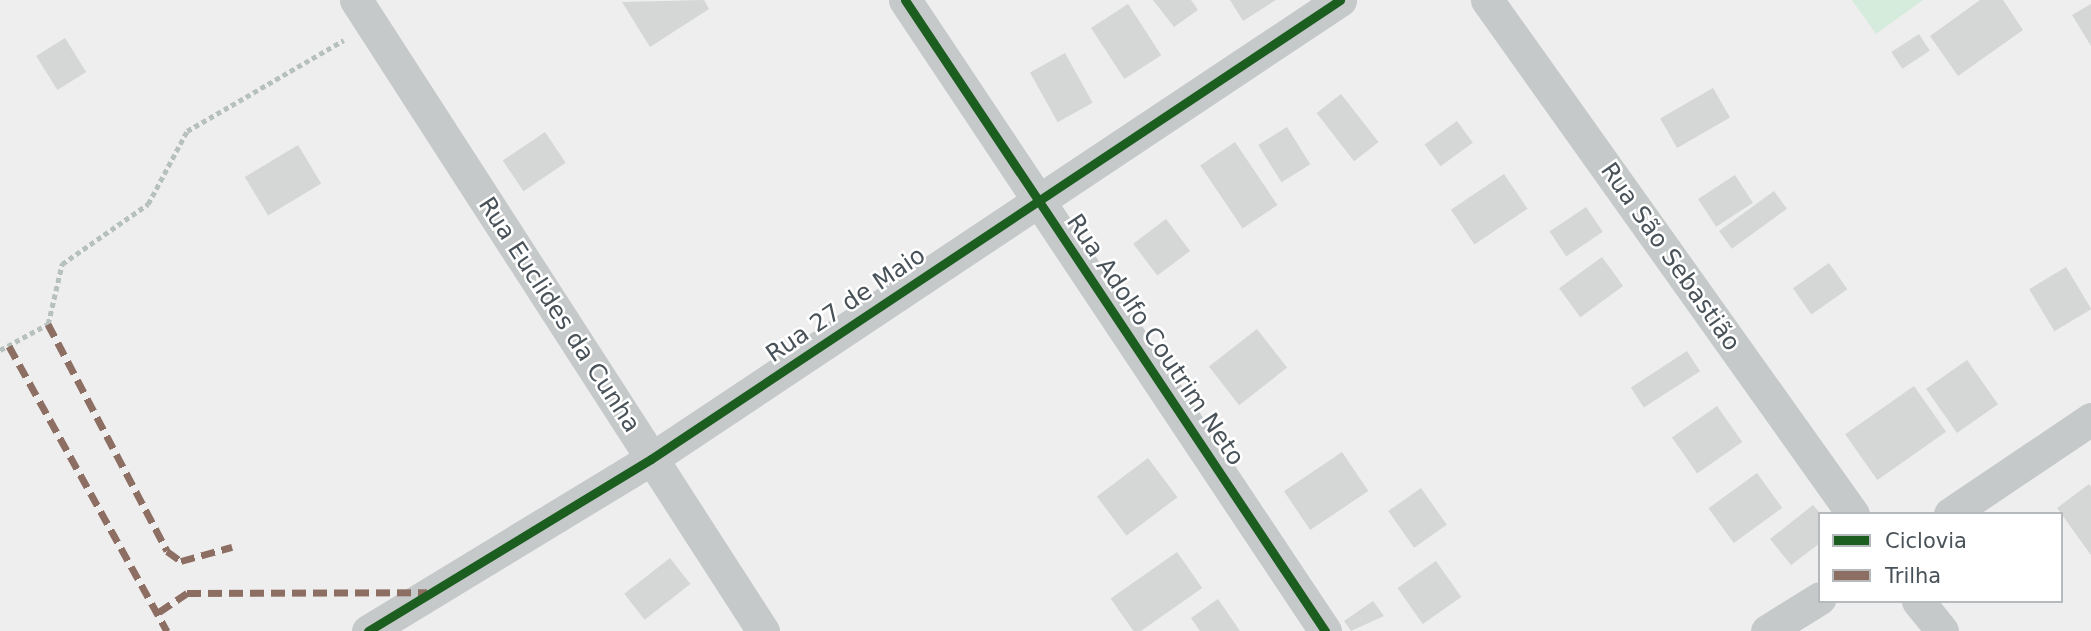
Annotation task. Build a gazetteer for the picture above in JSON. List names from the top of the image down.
{
  "streets": {
    "street": [
      "Rua São Sebastião",
      "Rua 27 de Maio",
      "Rua Euclides da Cunha",
      "Rua Adolfo Coutrim Neto"
    ]
  },
  "crossings": [
    ["Rua 27 de Maio", "Rua Euclides da Cunha"],
    ["Rua 27 de Maio", "Rua Adolfo Coutrim Neto"]
  ],
  "legend": ["Ciclovia", "Trilha"]
}
